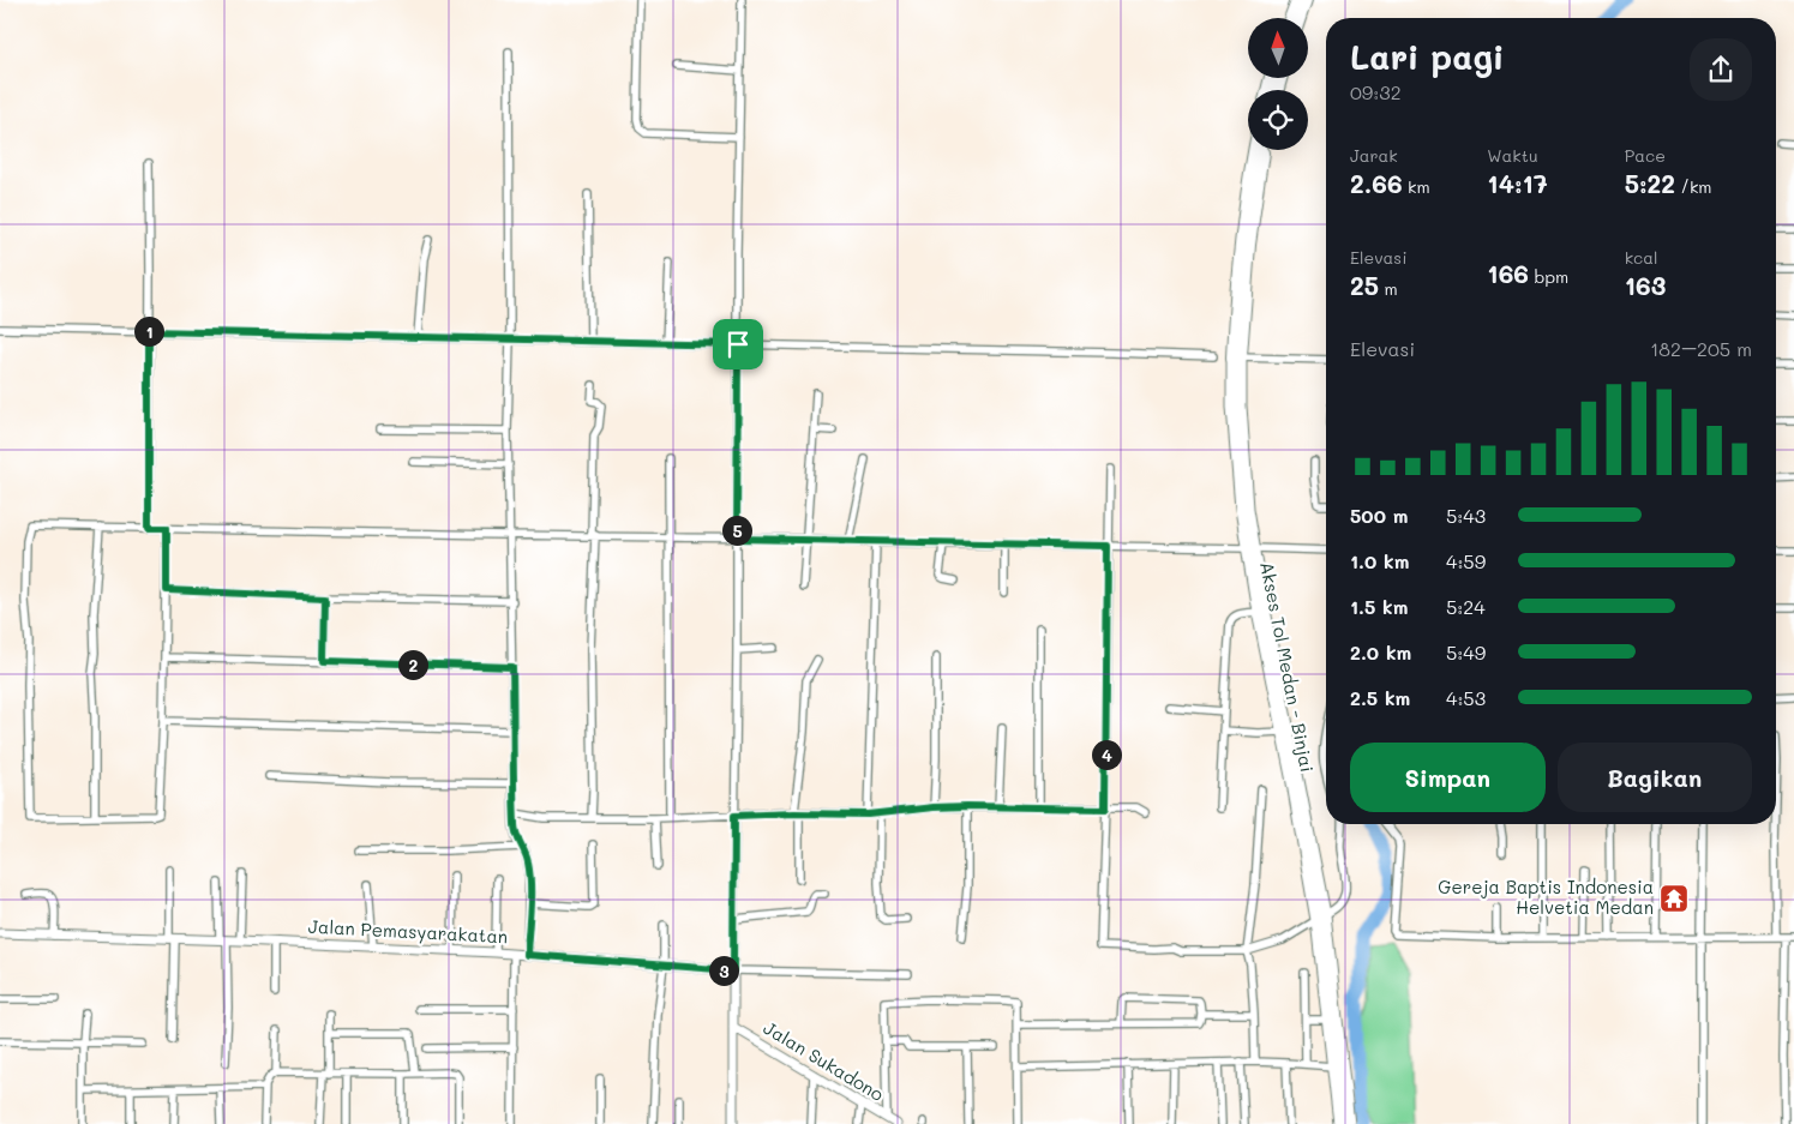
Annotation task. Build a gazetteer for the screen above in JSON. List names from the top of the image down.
{
  "streets": {
    "main road": ["Akses Tol Medan - Binjai"],
    "street": ["Jalan Pemasyarakatan", "Jalan Sukadono"]
  },
  "places": {
    "temple": ["Gereja Baptis Indonesia Helvetia Medan"]
  },
  "north": "top",
  "page": {
    "heading": ["Lari pagi", "09:32"],
    "stats": [
      ["Jarak", "2.66 km"],
      ["Waktu", "14:17"],
      ["Pace", "5:22 /km"],
      ["Elevasi", "25 m"],
      ["166 bpm"],
      ["kcal", "163"]
    ],
    "pins": [
      "1",
      "5",
      "2",
      "4",
      "3"
    ],
    "chart": ["Elevasi", "182–205 m"],
    "list": [
      {
        "name": "500 m",
        "note": "5:43"
      },
      {
        "name": "1.0 km",
        "note": "4:59"
      },
      {
        "name": "1.5 km",
        "note": "5:24"
      },
      {
        "name": "2.0 km",
        "note": "5:49"
      },
      {
        "name": "2.5 km",
        "note": "4:53"
      }
    ],
    "buttons": ["Simpan", "Bagikan"]
  }
}
